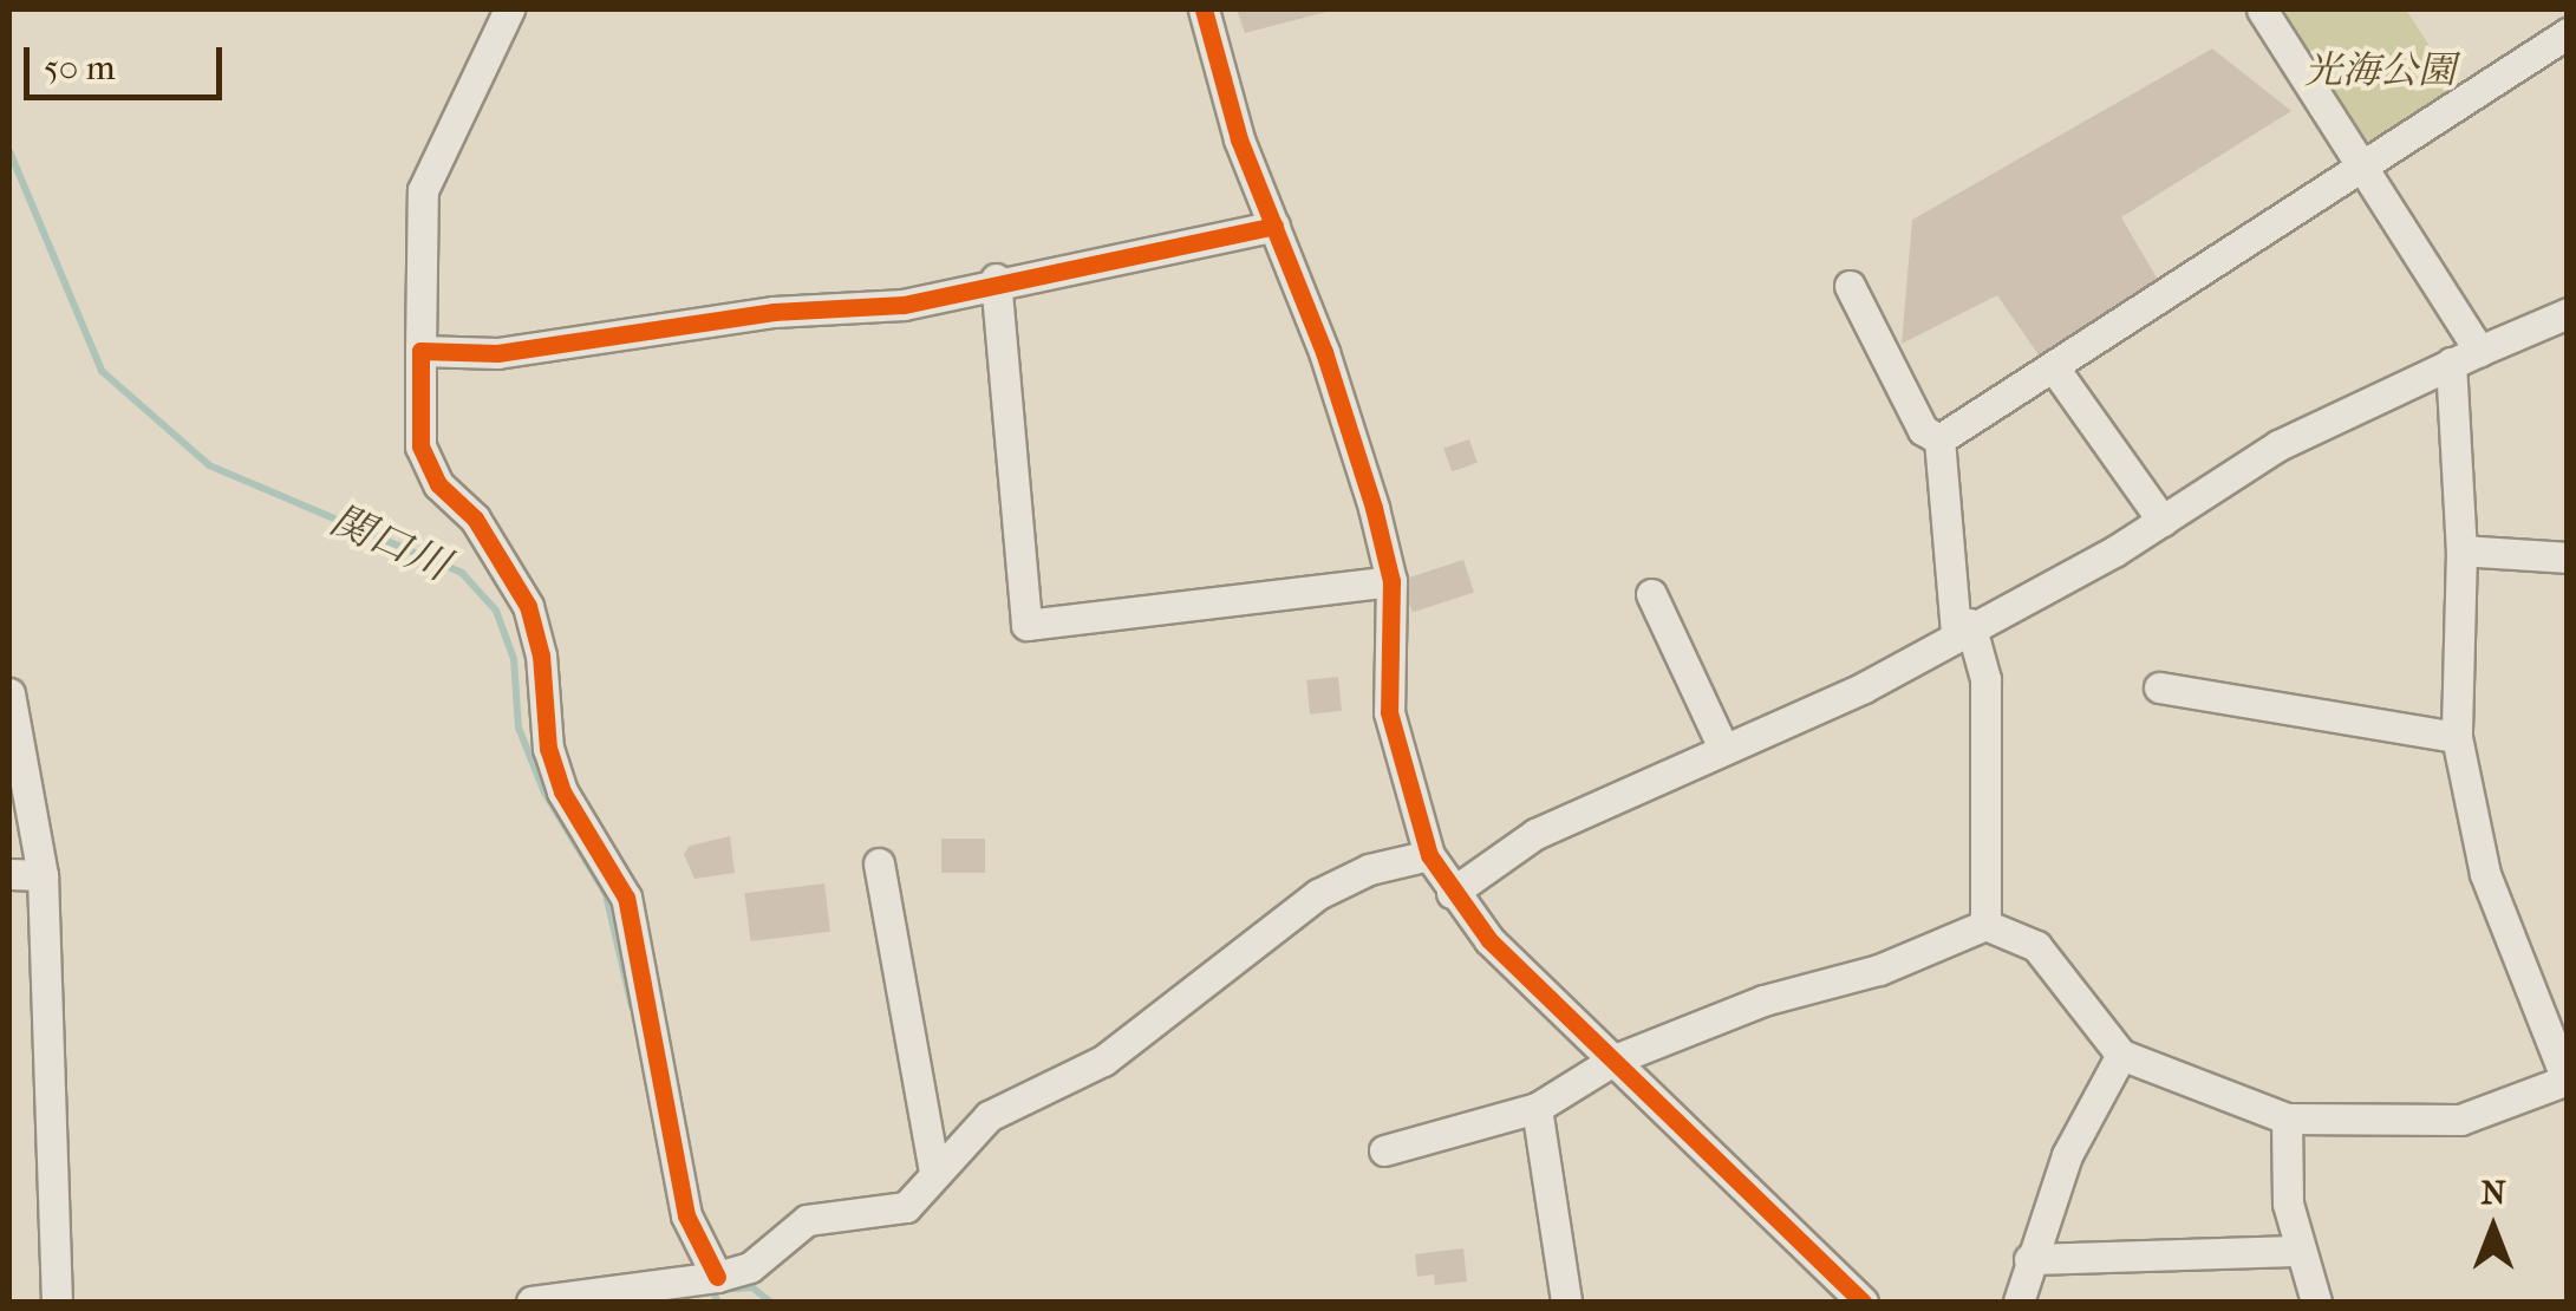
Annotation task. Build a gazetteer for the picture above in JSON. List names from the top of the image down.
{
  "water": ["関口川"],
  "parks": ["光海公園"],
  "scale_bar": "50 m",
  "north": "top"
}
